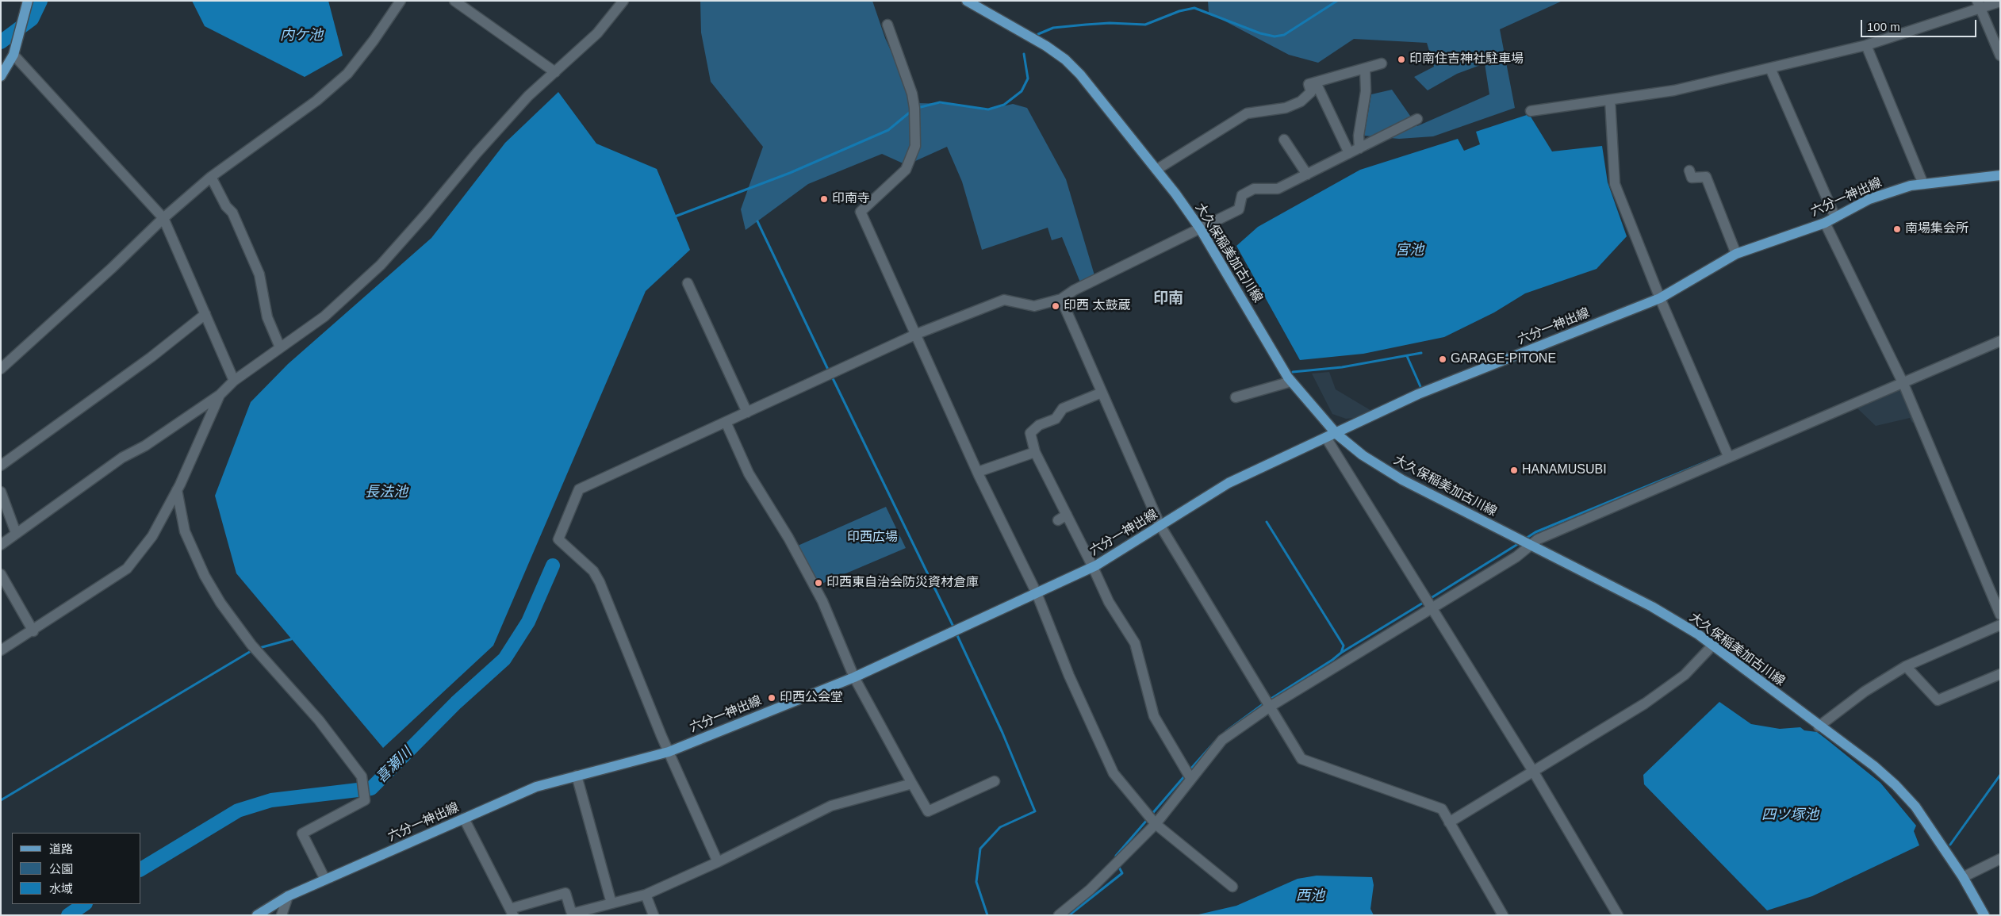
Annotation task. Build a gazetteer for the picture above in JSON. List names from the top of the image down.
{
  "streets": {
    "main road": ["六分一神出線", "大久保稲美加古川線"]
  },
  "crossings": [
    ["六分一神出線", "大久保稲美加古川線"]
  ],
  "districts": ["印南"],
  "water": [
    "内ケ池",
    "宮池",
    "長法池",
    "喜瀬川",
    "四ツ塚池",
    "西池"
  ],
  "parks": ["印西広場"],
  "places": [
    "印南住吉神社駐車場",
    "印南寺",
    "南場集会所",
    "印西 太鼓蔵",
    "GARAGE-PITONE",
    "HANAMUSUBI",
    "印西東自治会防災資材倉庫",
    "印西公会堂"
  ],
  "legend": ["道路", "公園", "水域"],
  "scale_bar": "100 m"
}
